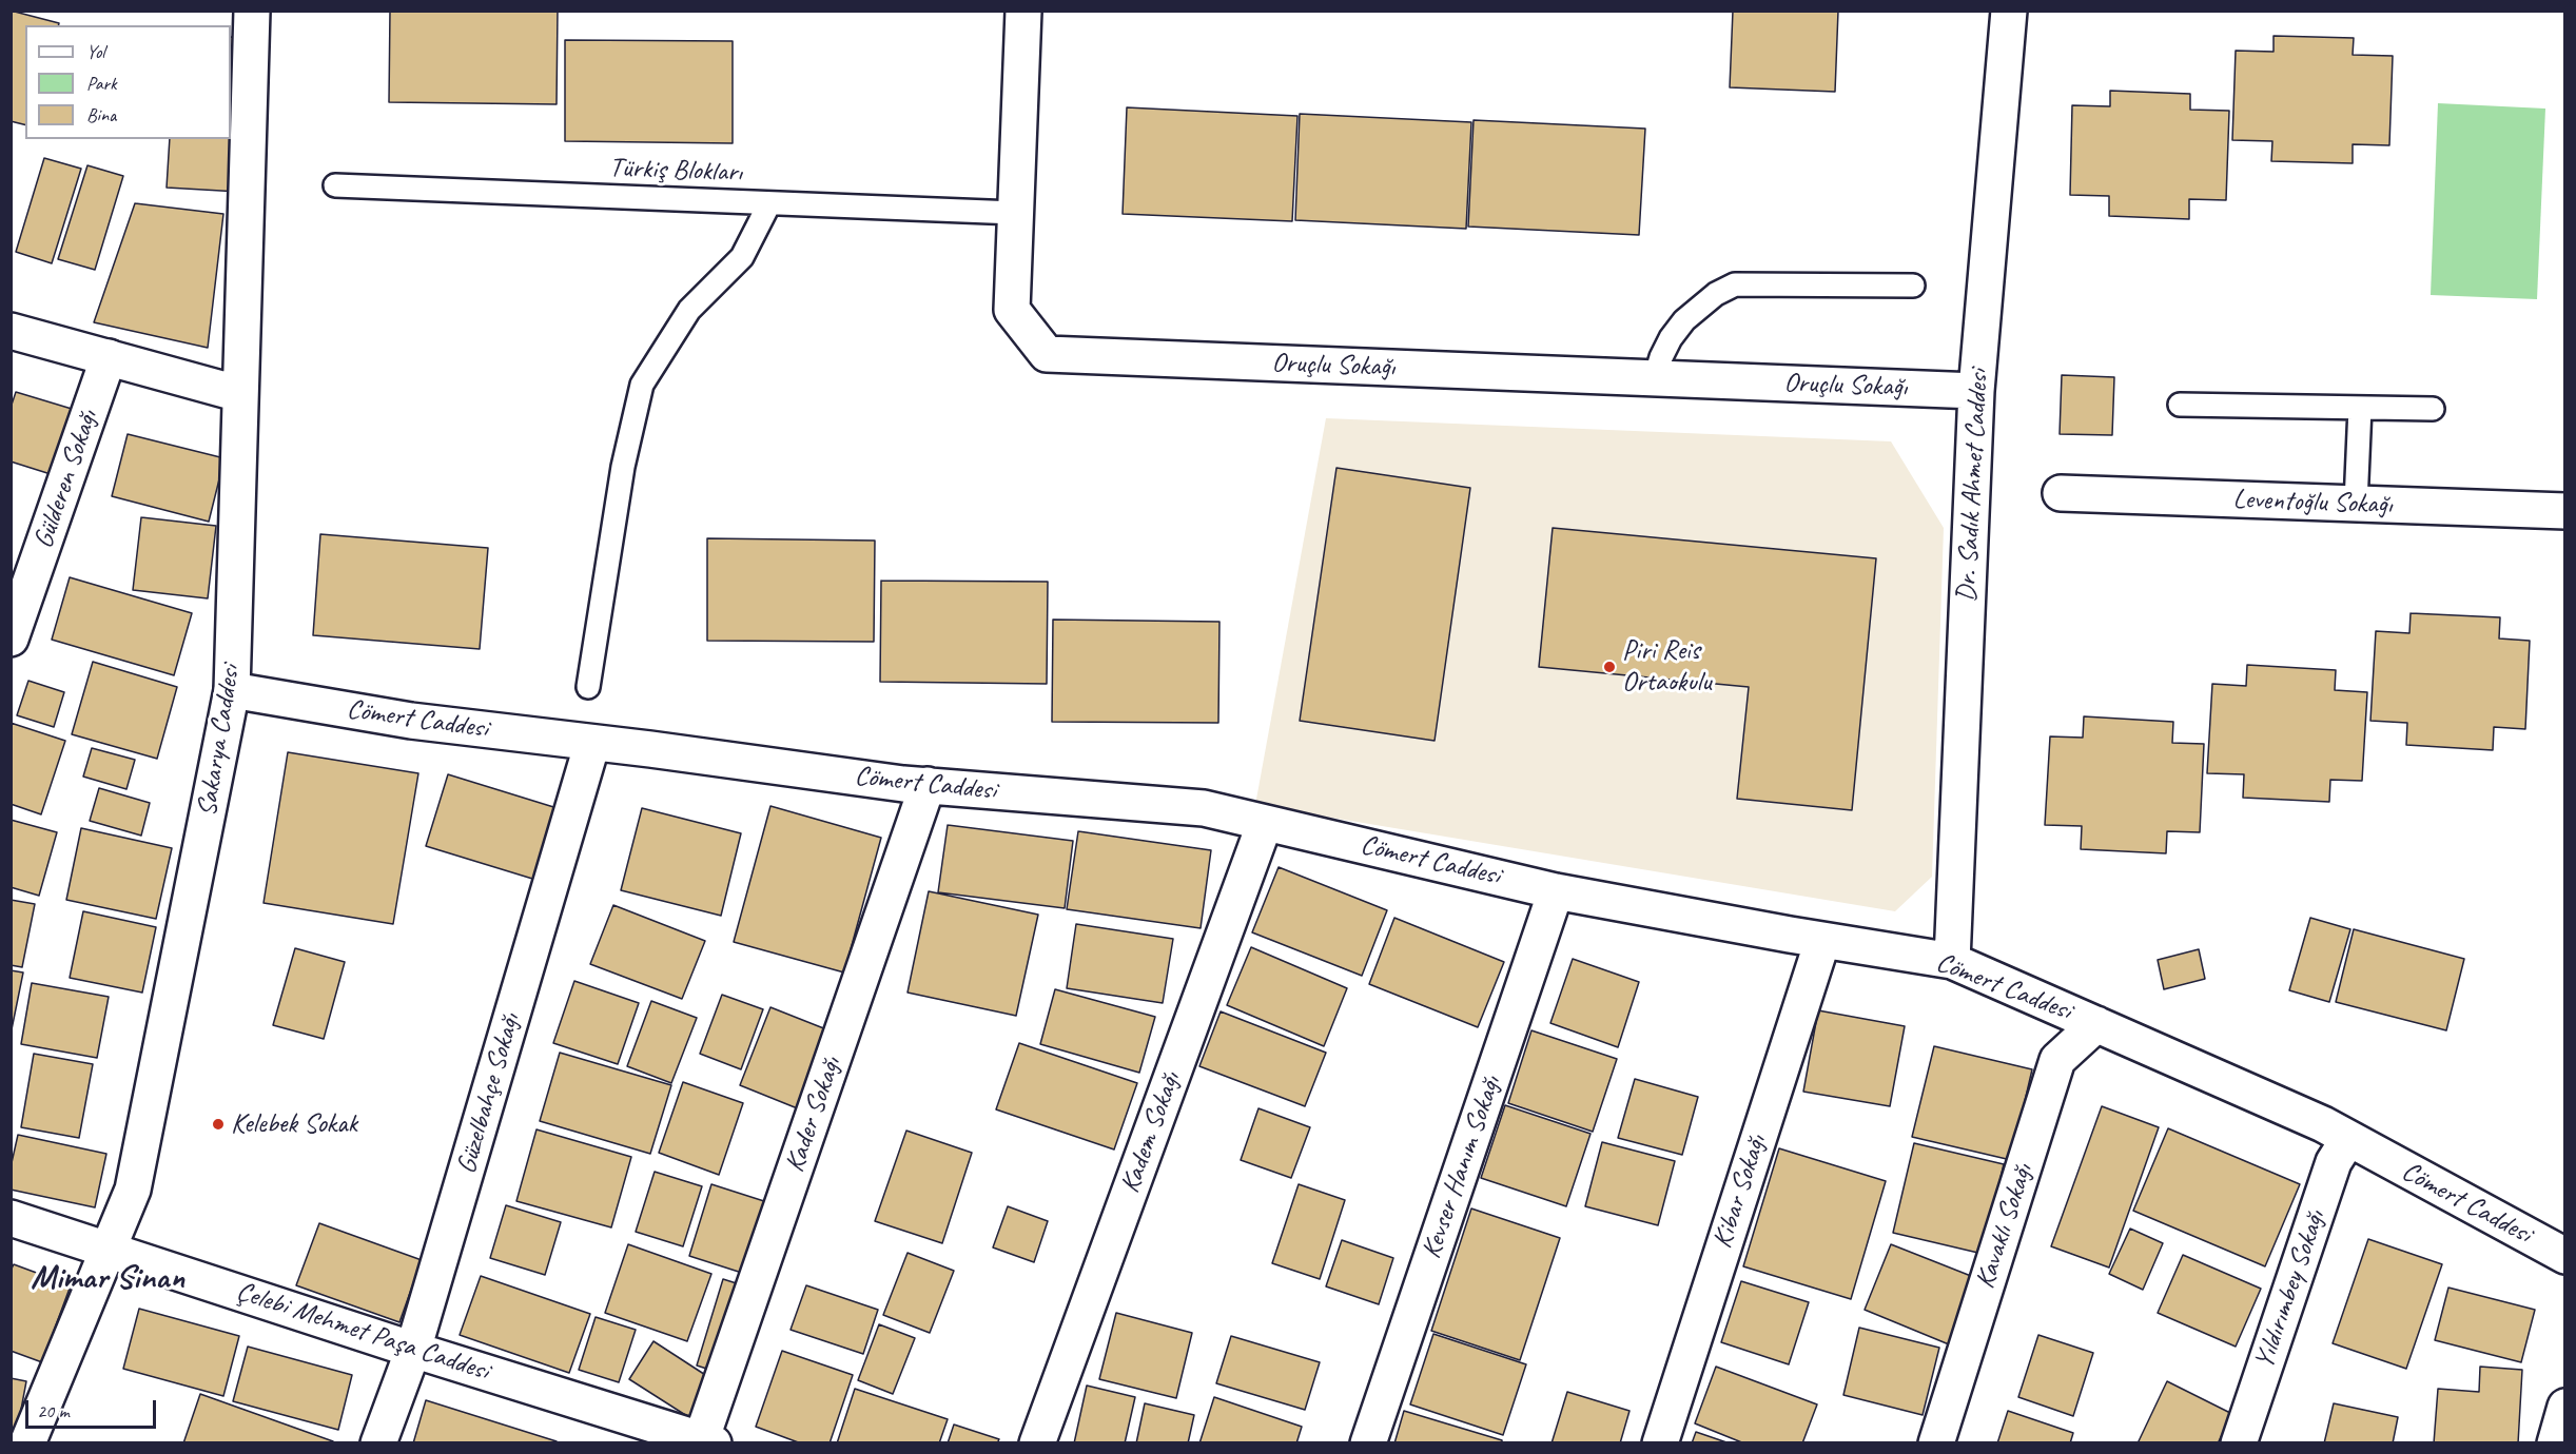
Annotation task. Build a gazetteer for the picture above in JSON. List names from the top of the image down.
{
  "streets": {
    "street": [
      "Oruçlu Sokağı",
      "Gülderen Sokağı",
      "Dr. Sadık Ahmet Caddesi",
      "Leventoğlu Sokağı",
      "Cömert Caddesi",
      "Sakarya Caddesi",
      "Güzelbahçe Sokağı",
      "Kader Sokağı",
      "Kadem Sokağı",
      "Kevser Hanım Sokağı",
      "Kibar Sokağı",
      "Kavaklı Sokağı",
      "Yıldırımbey Sokağı",
      "Çelebi Mehmet Paşa Caddesi"
    ],
    "lane": ["Türkiş Blokları"]
  },
  "crossings": [
    ["Türkiş Blokları", "Oruçlu Sokağı"],
    ["Oruçlu Sokağı", "Dr. Sadık Ahmet Caddesi"],
    ["Dr. Sadık Ahmet Caddesi", "Cömert Caddesi"],
    ["Cömert Caddesi", "Sakarya Caddesi"],
    ["Cömert Caddesi", "Güzelbahçe Sokağı"],
    ["Cömert Caddesi", "Kader Sokağı"],
    ["Cömert Caddesi", "Kadem Sokağı"],
    ["Cömert Caddesi", "Kevser Hanım Sokağı"],
    ["Cömert Caddesi", "Kibar Sokağı"],
    ["Cömert Caddesi", "Kavaklı Sokağı"],
    ["Cömert Caddesi", "Yıldırımbey Sokağı"],
    ["Sakarya Caddesi", "Çelebi Mehmet Paşa Caddesi"],
    ["Güzelbahçe Sokağı", "Çelebi Mehmet Paşa Caddesi"],
    ["Kader Sokağı", "Çelebi Mehmet Paşa Caddesi"]
  ],
  "districts": ["Mimar Sinan"],
  "places": ["Piri Reis Ortaokulu", "Kelebek Sokak"],
  "legend": ["Yol", "Park", "Bina"],
  "scale_bar": "20 m"
}
